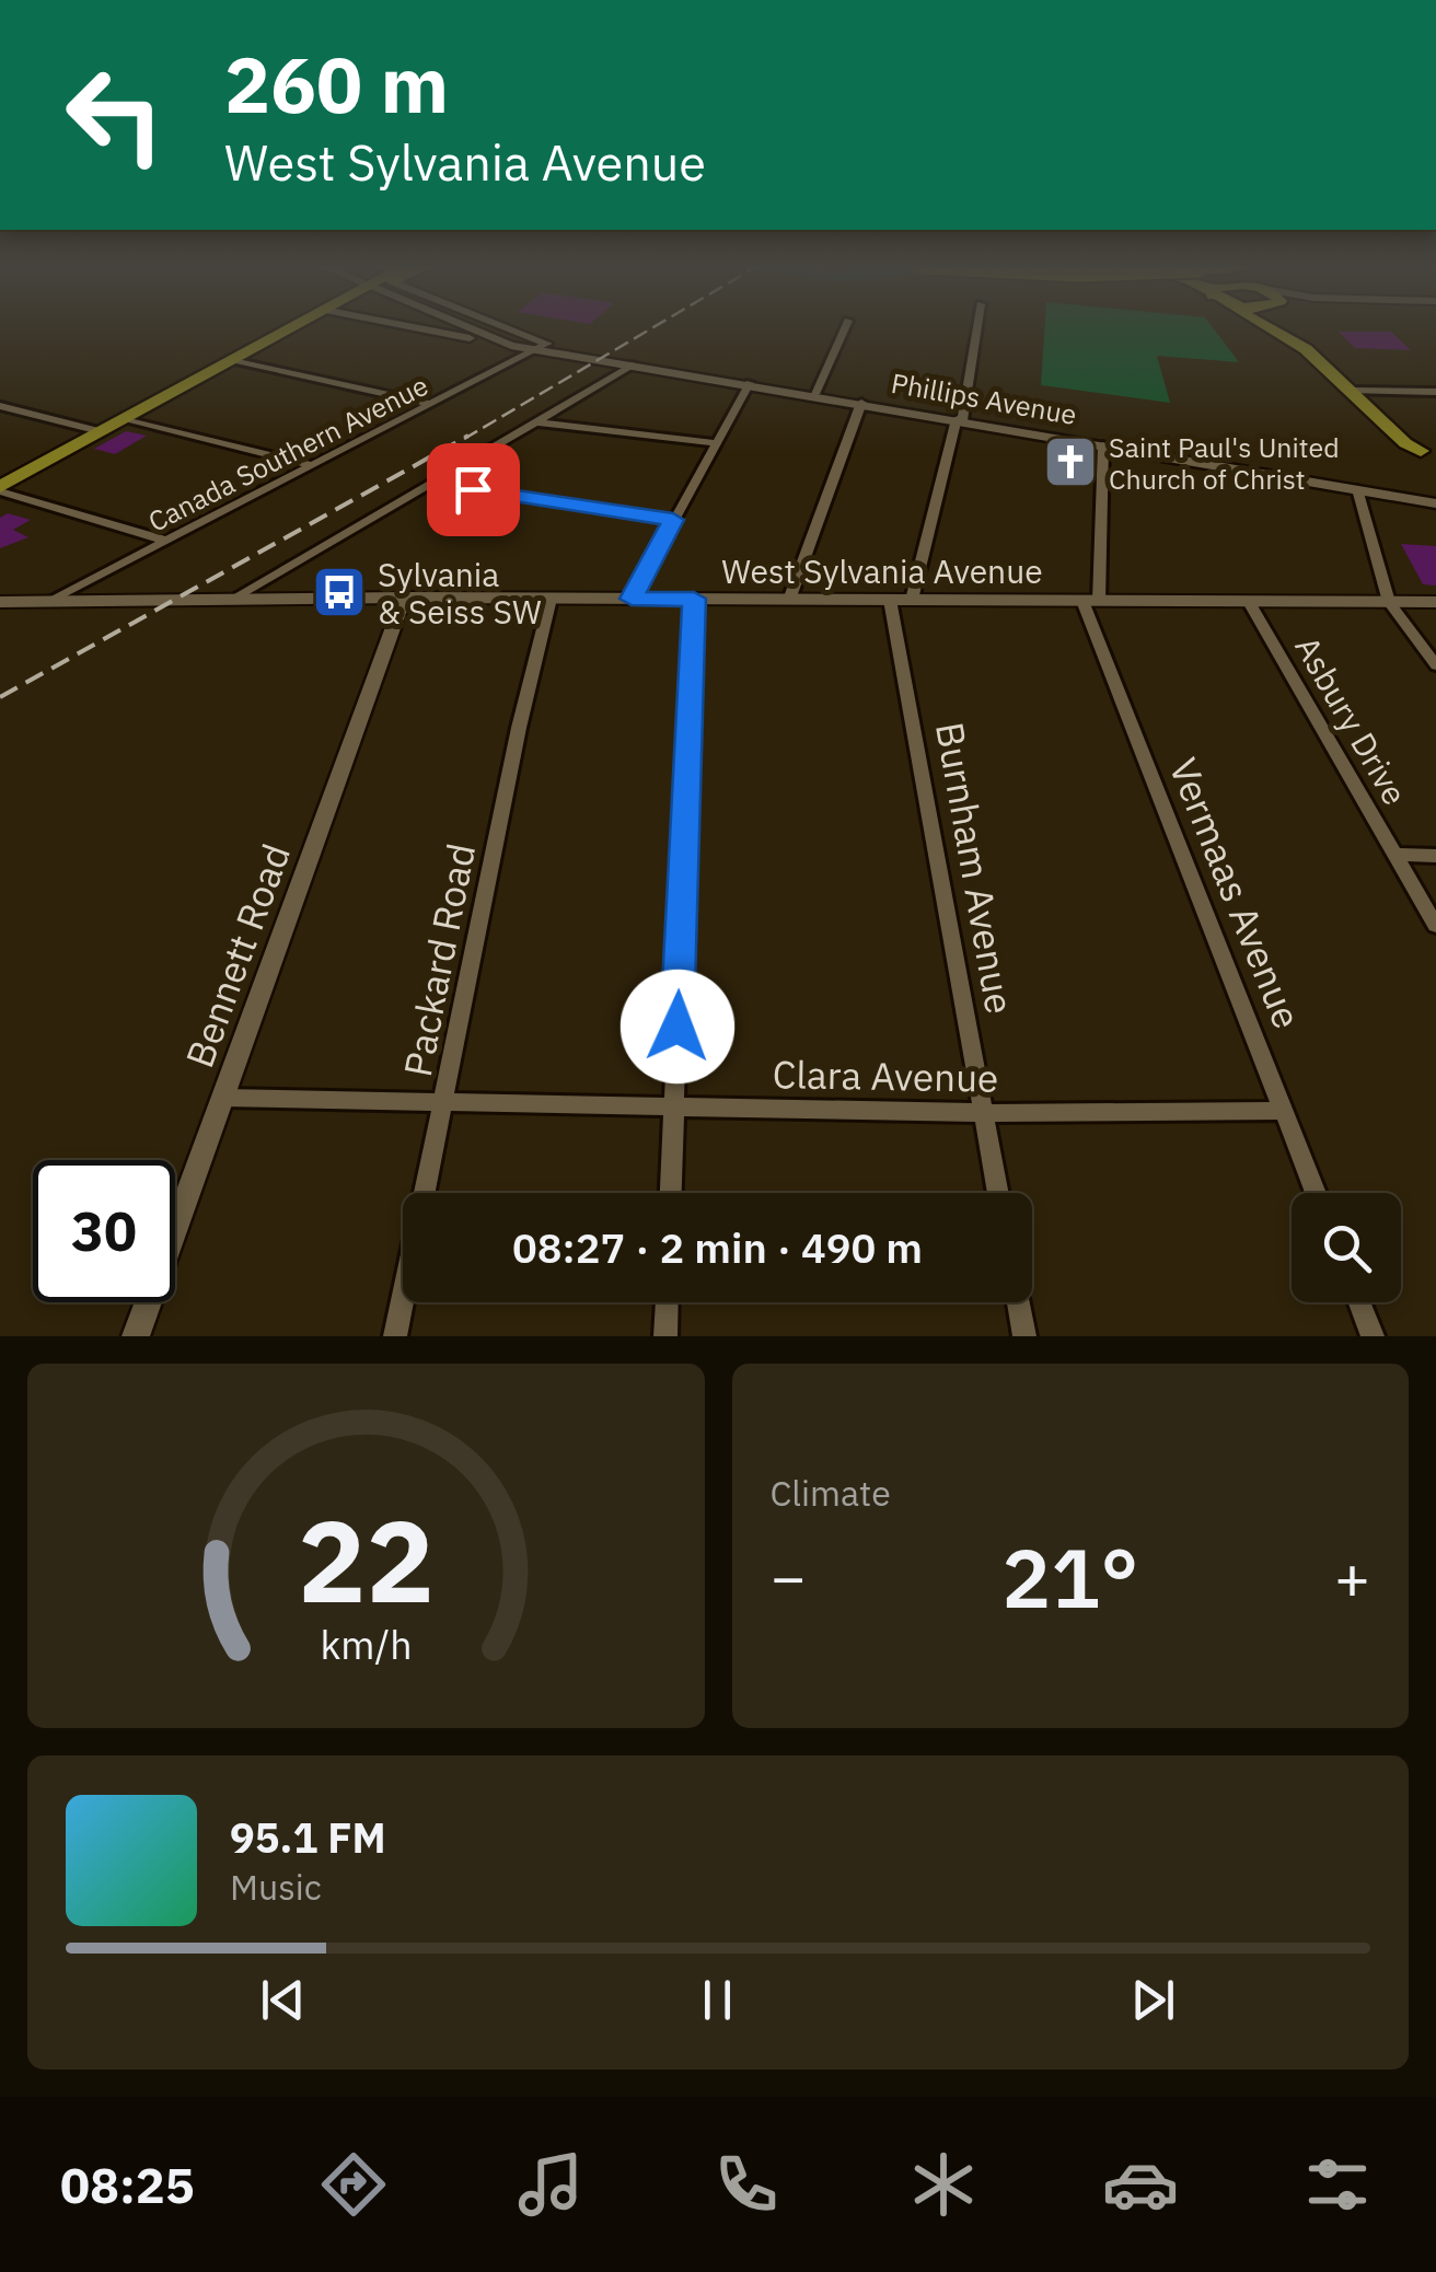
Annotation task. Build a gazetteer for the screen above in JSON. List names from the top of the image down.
{
  "streets": {
    "main road": ["West Sylvania Avenue"],
    "street": [
      "Phillips Avenue",
      "Canada Southern Avenue",
      "Asbury Drive",
      "Burnham Avenue",
      "Vermaas Avenue",
      "Bennett Road",
      "Packard Road",
      "Clara Avenue"
    ]
  },
  "crossings": [
    ["Phillips Avenue", "Canada Southern Avenue"],
    ["Phillips Avenue", "Vermaas Avenue"],
    ["Canada Southern Avenue", "West Sylvania Avenue"],
    ["West Sylvania Avenue", "Asbury Drive"],
    ["West Sylvania Avenue", "Burnham Avenue"],
    ["West Sylvania Avenue", "Vermaas Avenue"],
    ["West Sylvania Avenue", "Bennett Road"],
    ["West Sylvania Avenue", "Packard Road"],
    ["Burnham Avenue", "Clara Avenue"],
    ["Vermaas Avenue", "Clara Avenue"],
    ["Bennett Road", "Clara Avenue"],
    ["Packard Road", "Clara Avenue"]
  ],
  "places": {
    "church": ["Saint Paul's United Church of Christ"],
    "bus stop": ["Sylvania & Seiss SW"]
  },
  "page": {
    "turn": ["260 m", "West Sylvania Avenue"],
    "limit": "30",
    "trip": "08:27 · 2 min · 490 m",
    "tile": "Climate",
    "heat": ["−", "21°", "+"],
    "song": ["95.1 FM", "Music"],
    "tabs": "08:25",
    "gauge": ["22", "km/h"]
  }
}
